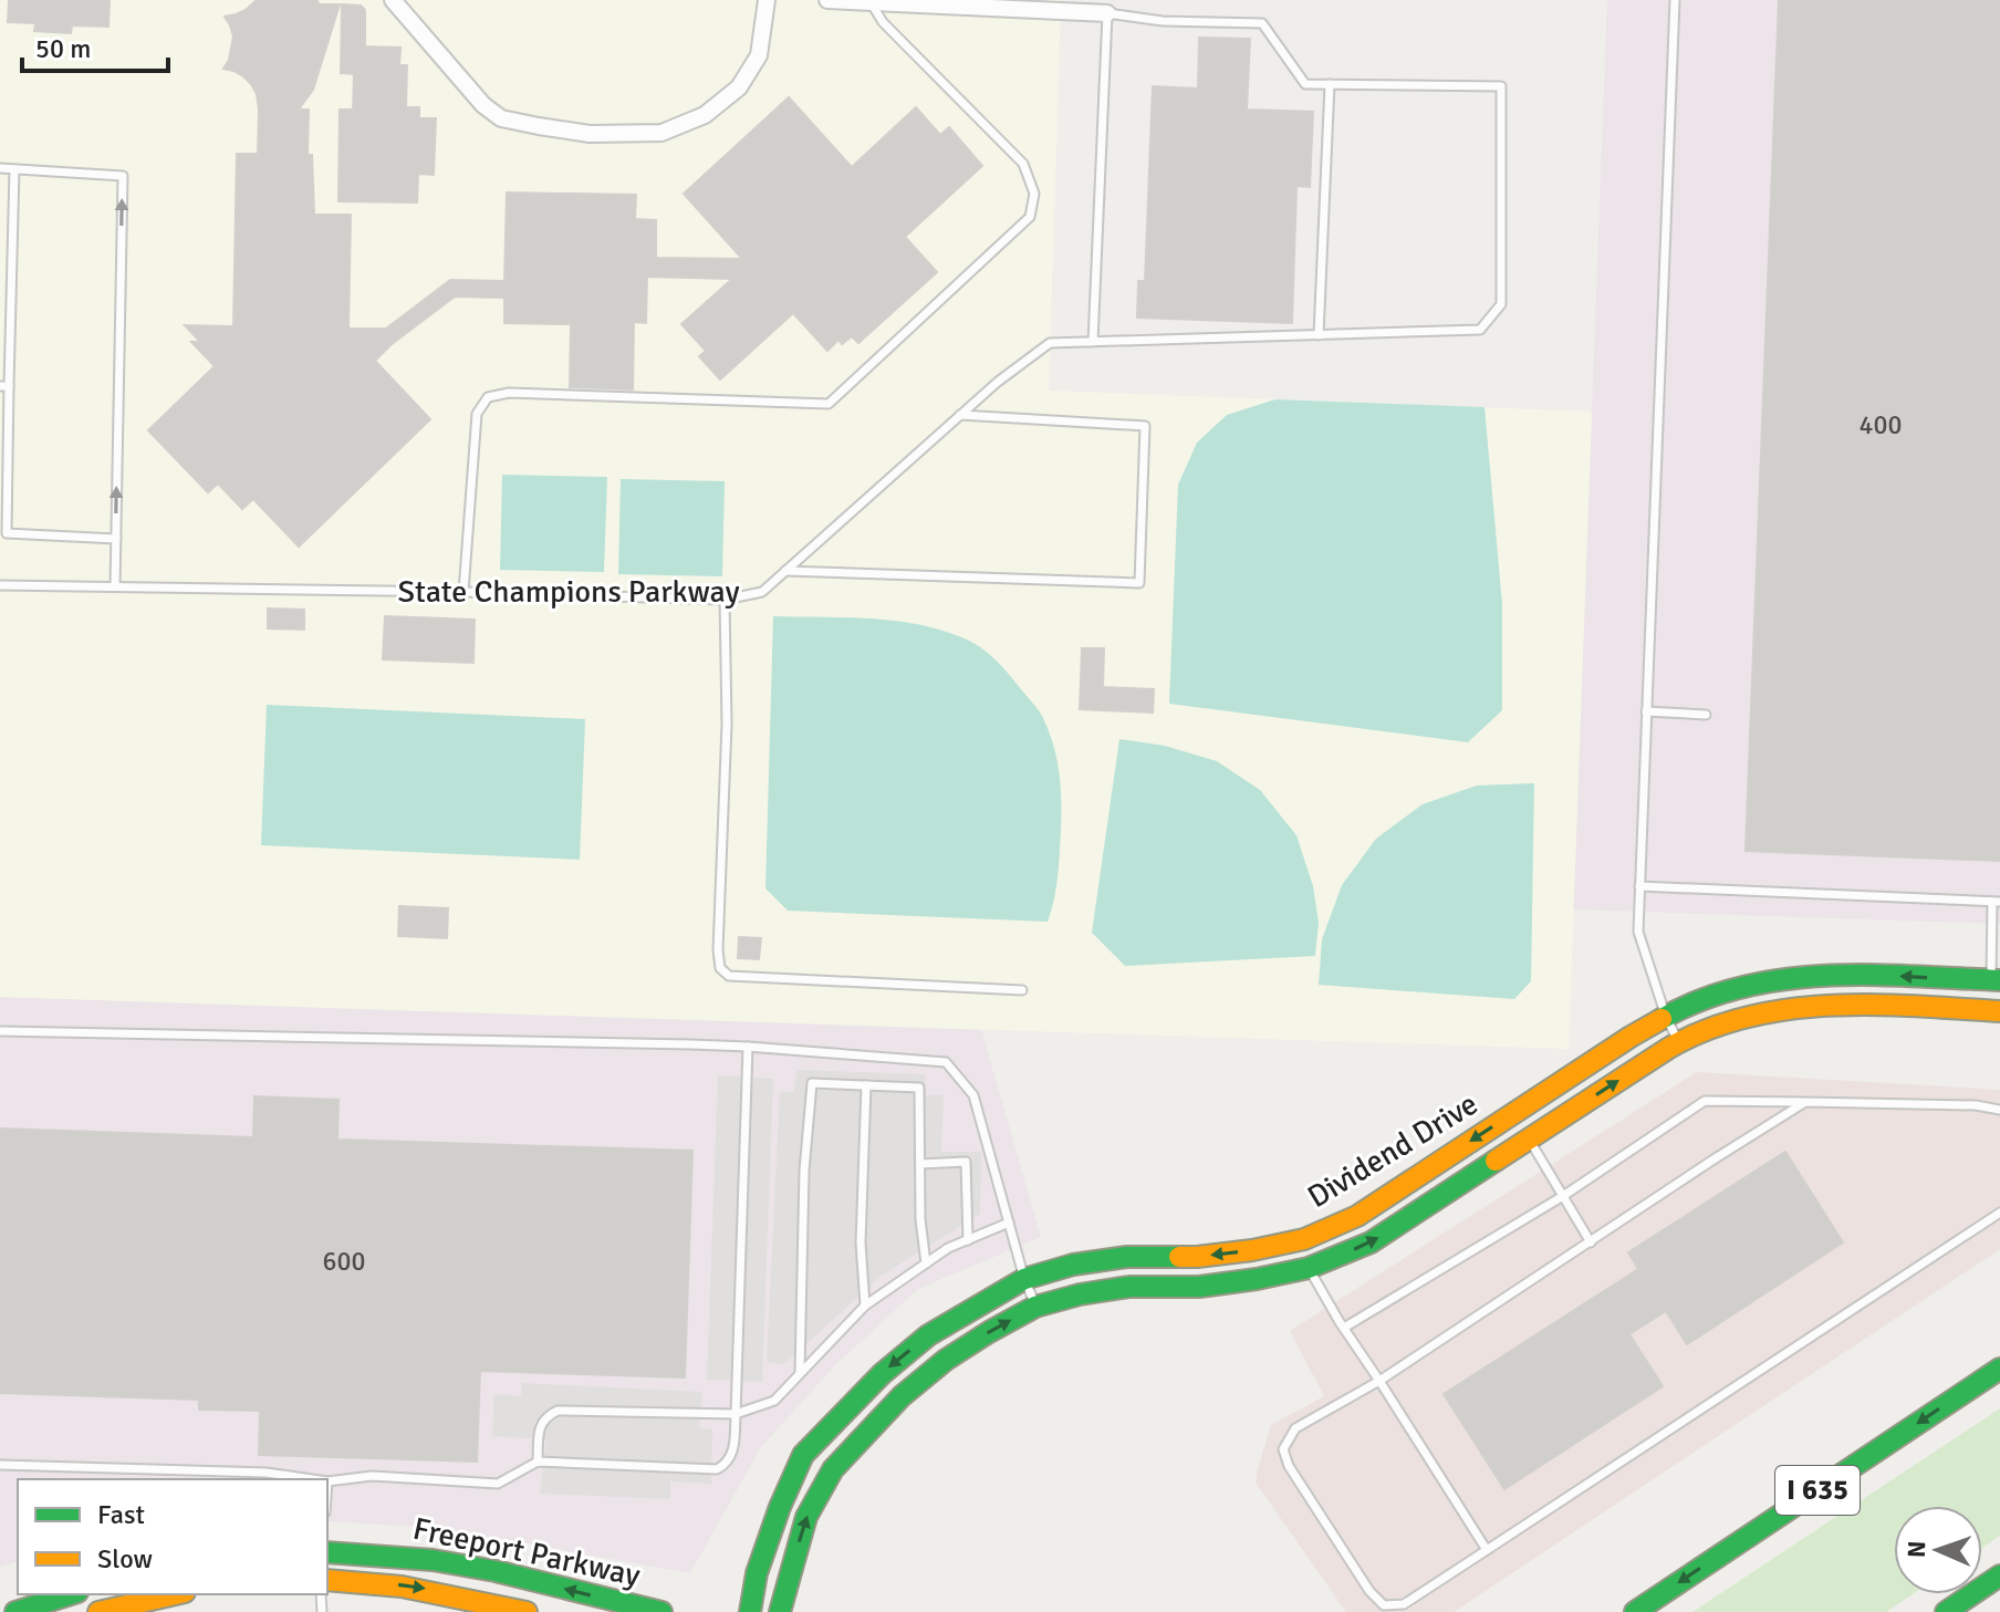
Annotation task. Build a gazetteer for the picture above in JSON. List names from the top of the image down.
{
  "streets": {
    "main road": ["Dividend Drive", "I 635", "Freeport Parkway"],
    "lane": ["State Champions Parkway"]
  },
  "house_numbers": ["400", "600"],
  "legend": ["Fast", "Slow"],
  "scale_bar": "50 m",
  "north": "left"
}
